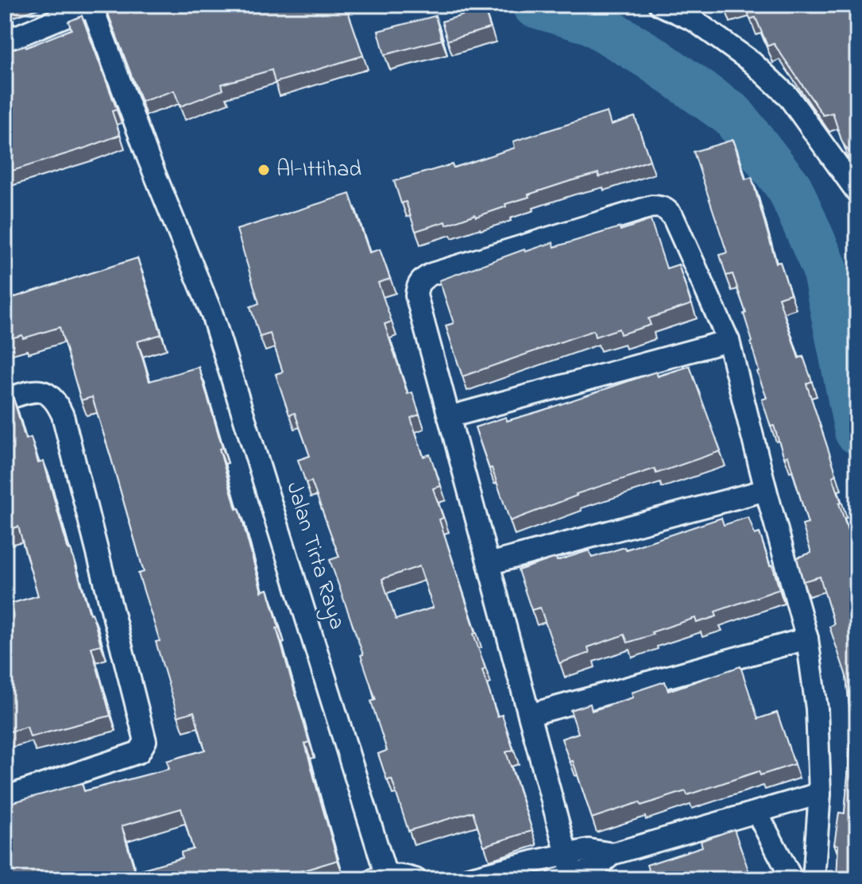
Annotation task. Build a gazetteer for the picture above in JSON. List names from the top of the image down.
{
  "streets": {
    "street": ["Jalan Tirta Raya"]
  },
  "places": ["Al-Ittihad"]
}
